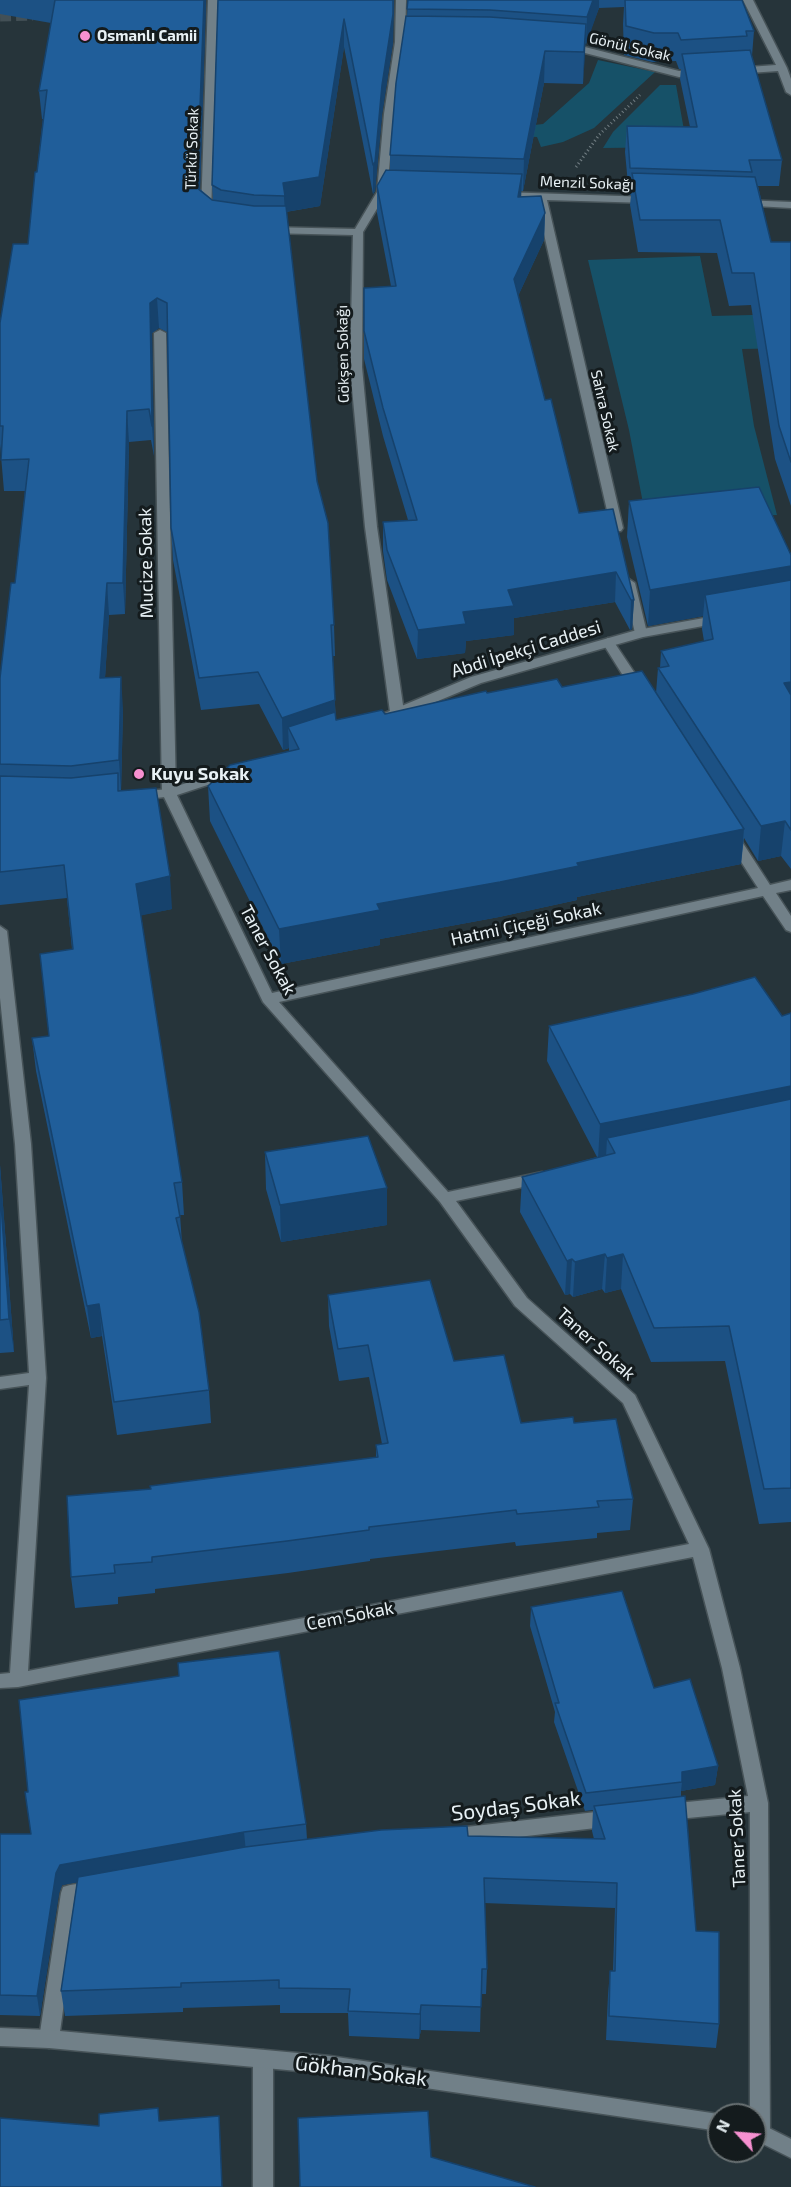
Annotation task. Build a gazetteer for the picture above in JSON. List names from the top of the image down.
{
  "streets": {
    "street": [
      "Gönül Sokak",
      "Türkü Sokak",
      "Menzil Sokağı",
      "Gökşen Sokağı",
      "Sahra Sokak",
      "Mucize Sokak",
      "Abdi İpekçi Caddesi",
      "Hatmi Çiçeği Sokak",
      "Taner Sokak",
      "Cem Sokak",
      "Soydaş Sokak",
      "Gökhan Sokak"
    ]
  },
  "crossings": [
    ["Menzil Sokağı", "Sahra Sokak"],
    ["Gökşen Sokağı", "Abdi İpekçi Caddesi"],
    ["Mucize Sokak", "Taner Sokak"],
    ["Hatmi Çiçeği Sokak", "Taner Sokak"],
    ["Taner Sokak", "Cem Sokak"]
  ],
  "places": ["Osmanlı Camii", "Kuyu Sokak"],
  "north": "top left"
}
